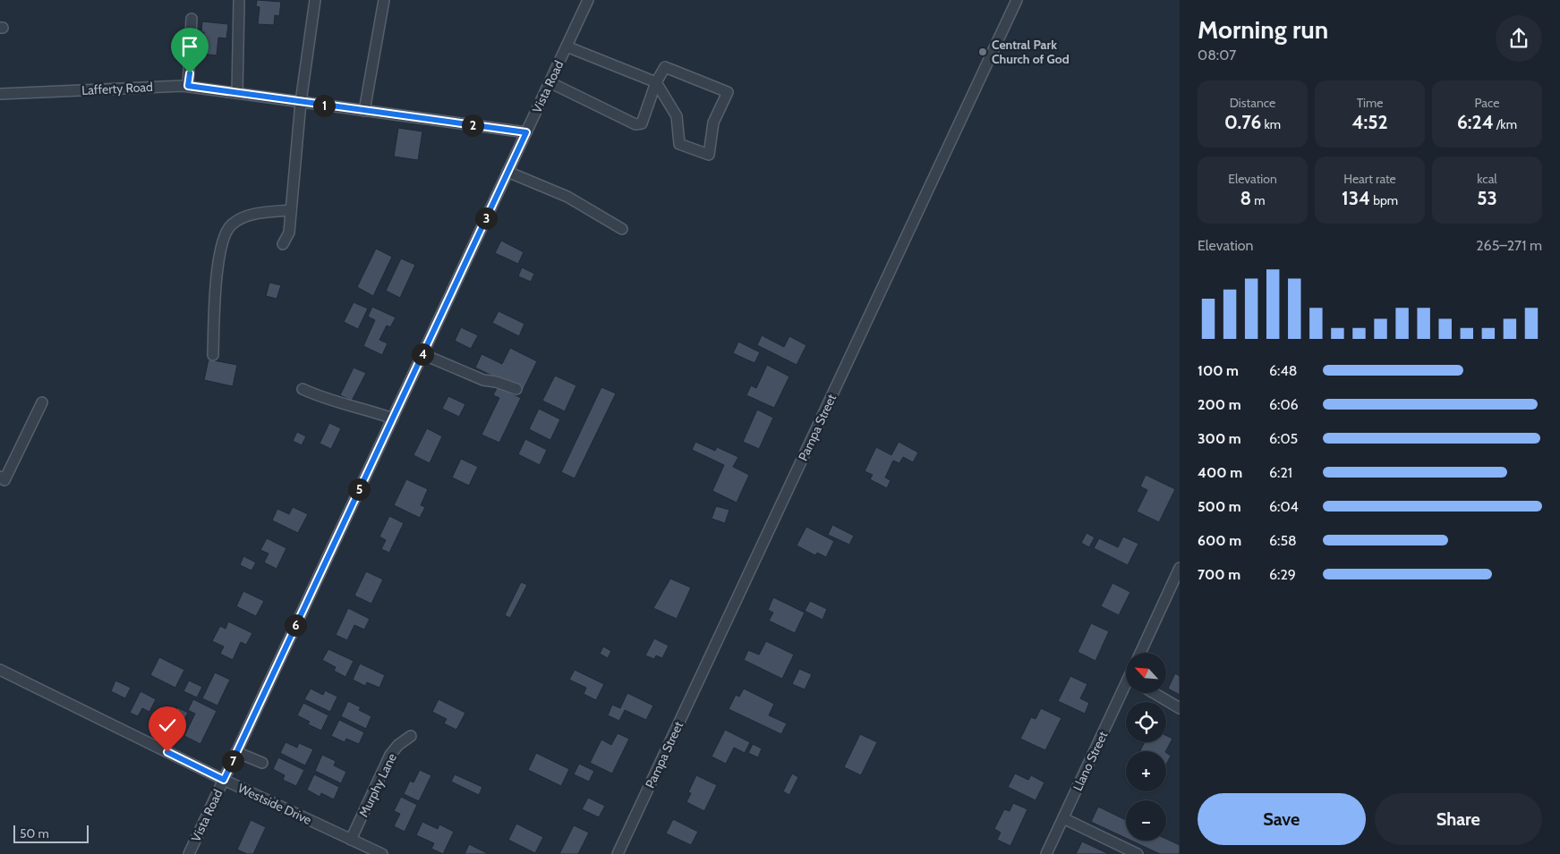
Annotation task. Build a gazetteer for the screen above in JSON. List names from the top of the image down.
{
  "streets": {
    "street": [
      "Vista Road",
      "Lafferty Road",
      "Pampa Street",
      "Llano Street",
      "Murphy Lane",
      "Westside Drive"
    ]
  },
  "crossings": [
    ["Vista Road", "Lafferty Road"],
    ["Vista Road", "Westside Drive"],
    ["Murphy Lane", "Westside Drive"]
  ],
  "places": ["Central Park Church of God"],
  "scale_bar": "50 m",
  "north": "top left",
  "page": {
    "heading": ["Morning run", "08:07"],
    "stats": [
      ["Distance", "0.76 km"],
      ["Time", "4:52"],
      ["Pace", "6:24 /km"],
      ["Elevation", "8 m"],
      ["Heart rate", "134 bpm"],
      ["kcal", "53"]
    ],
    "pins": [
      "1",
      "2",
      "3",
      "4",
      "5",
      "6",
      "7"
    ],
    "chart": ["Elevation", "265–271 m"],
    "list": [
      {
        "name": "100 m",
        "note": "6:48"
      },
      {
        "name": "200 m",
        "note": "6:06"
      },
      {
        "name": "300 m",
        "note": "6:05"
      },
      {
        "name": "400 m",
        "note": "6:21"
      },
      {
        "name": "500 m",
        "note": "6:04"
      },
      {
        "name": "600 m",
        "note": "6:58"
      },
      {
        "name": "700 m",
        "note": "6:29"
      }
    ],
    "map_buttons": ["+", "−"],
    "buttons": ["Save", "Share"],
    "scale": "50 m"
  }
}
